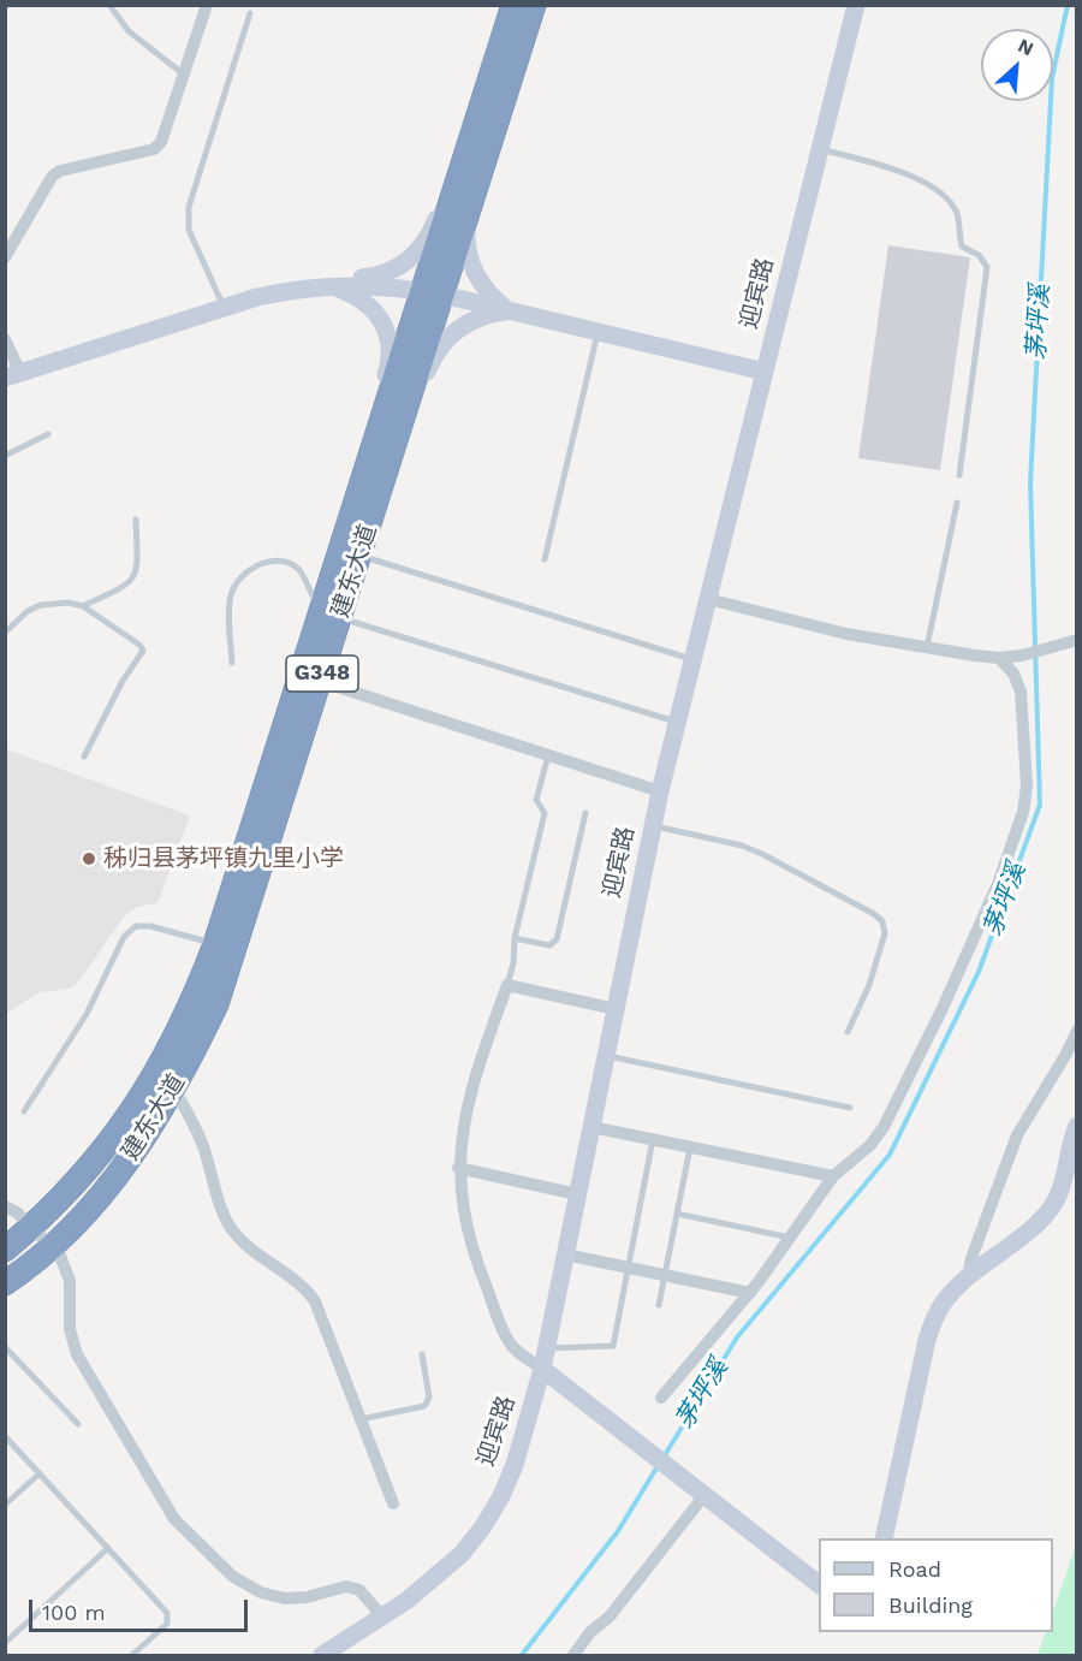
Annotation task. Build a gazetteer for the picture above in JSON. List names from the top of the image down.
{
  "streets": {
    "highway": ["建东大道", "G348"],
    "main road": ["迎宾路"]
  },
  "water": ["茅坪溪"],
  "places": ["秭归县茅坪镇九里小学"],
  "legend": ["Road", "Building"],
  "scale_bar": "100 m",
  "north": "top right"
}
